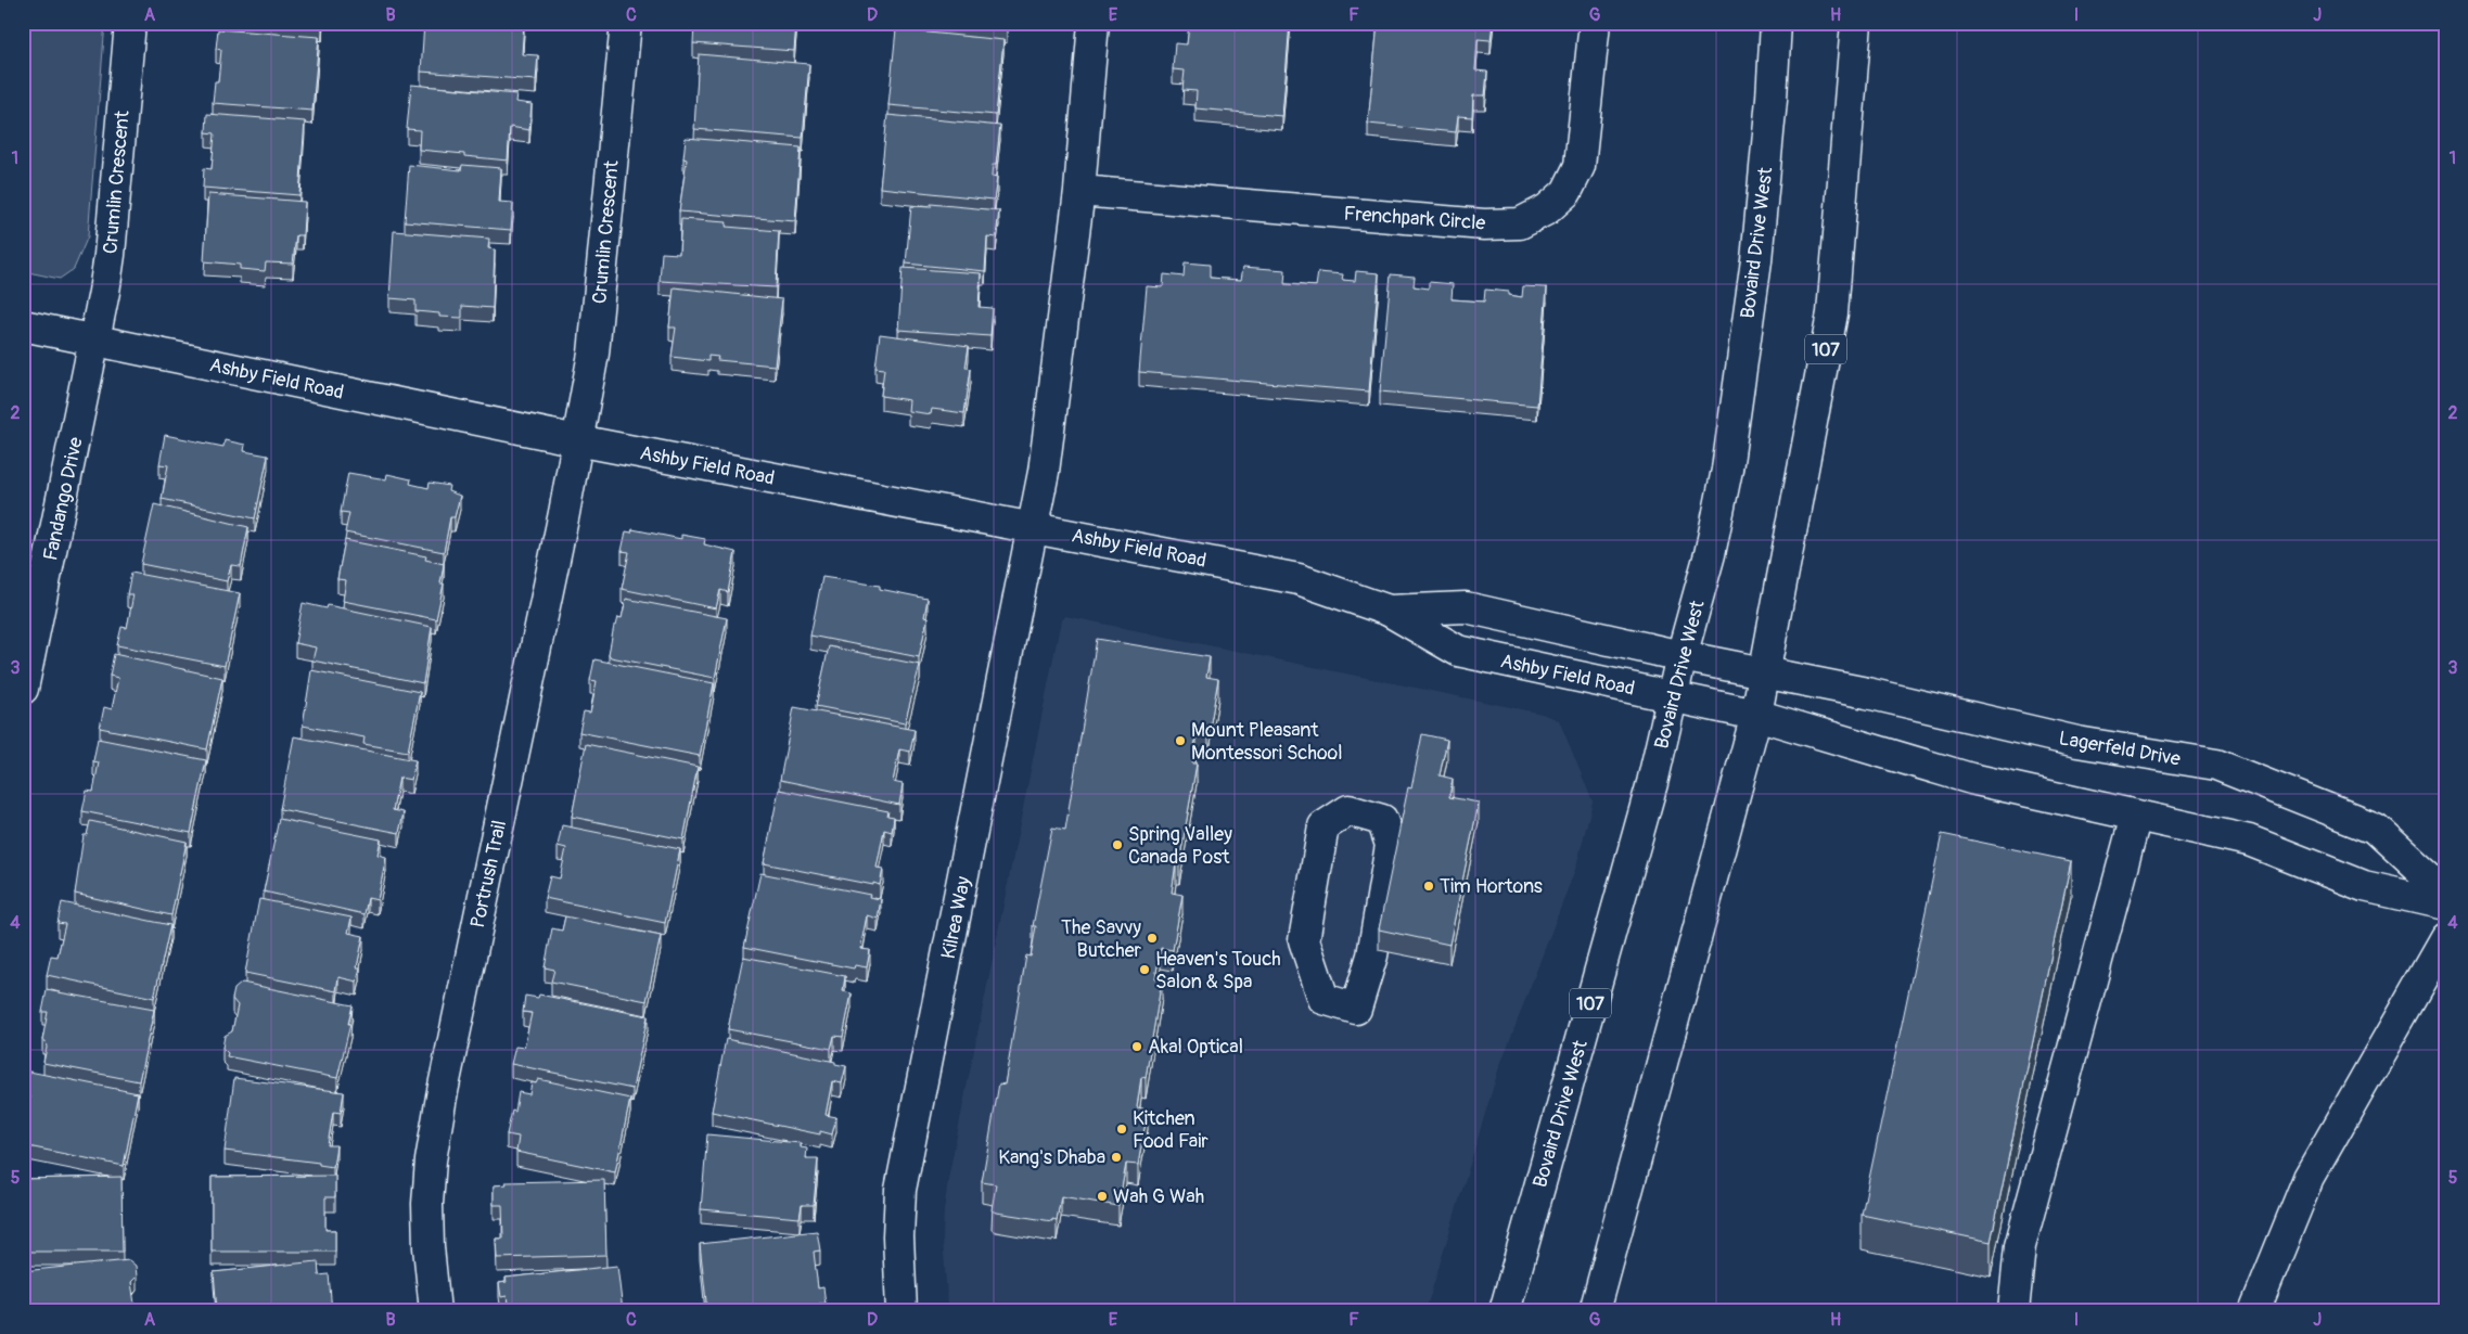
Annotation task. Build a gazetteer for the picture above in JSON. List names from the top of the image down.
{
  "streets": {
    "street": [
      "Crumlin Crescent",
      "Frenchpark Circle",
      "Bovaird Drive West",
      "107",
      "Ashby Field Road",
      "Fandango Drive",
      "Lagerfeld Drive",
      "Portrush Trail",
      "Kilrea Way"
    ]
  },
  "crossings": [
    ["Crumlin Crescent", "Ashby Field Road"],
    ["Crumlin Crescent", "Fandango Drive"],
    ["Crumlin Crescent", "Portrush Trail"],
    ["Bovaird Drive West", "Ashby Field Road"],
    ["107", "Ashby Field Road"],
    ["107", "Lagerfeld Drive"],
    ["Ashby Field Road", "Fandango Drive"],
    ["Ashby Field Road", "Lagerfeld Drive"],
    ["Ashby Field Road", "Portrush Trail"],
    ["Ashby Field Road", "Kilrea Way"]
  ],
  "places": [
    "Mount Pleasant Montessori School",
    "Spring Valley Canada Post",
    "Tim Hortons",
    "The Savvy Butcher",
    "Heaven's Touch Salon & Spa",
    "Akal Optical",
    "Kitchen Food Fair",
    "Kang's Dhaba",
    "Wah G Wah"
  ],
  "grid": {
    "columns": [
      "A",
      "B",
      "C",
      "D",
      "E",
      "F",
      "G",
      "H",
      "I",
      "J"
    ],
    "rows": [
      "1",
      "2",
      "3",
      "4",
      "5"
    ]
  }
}
